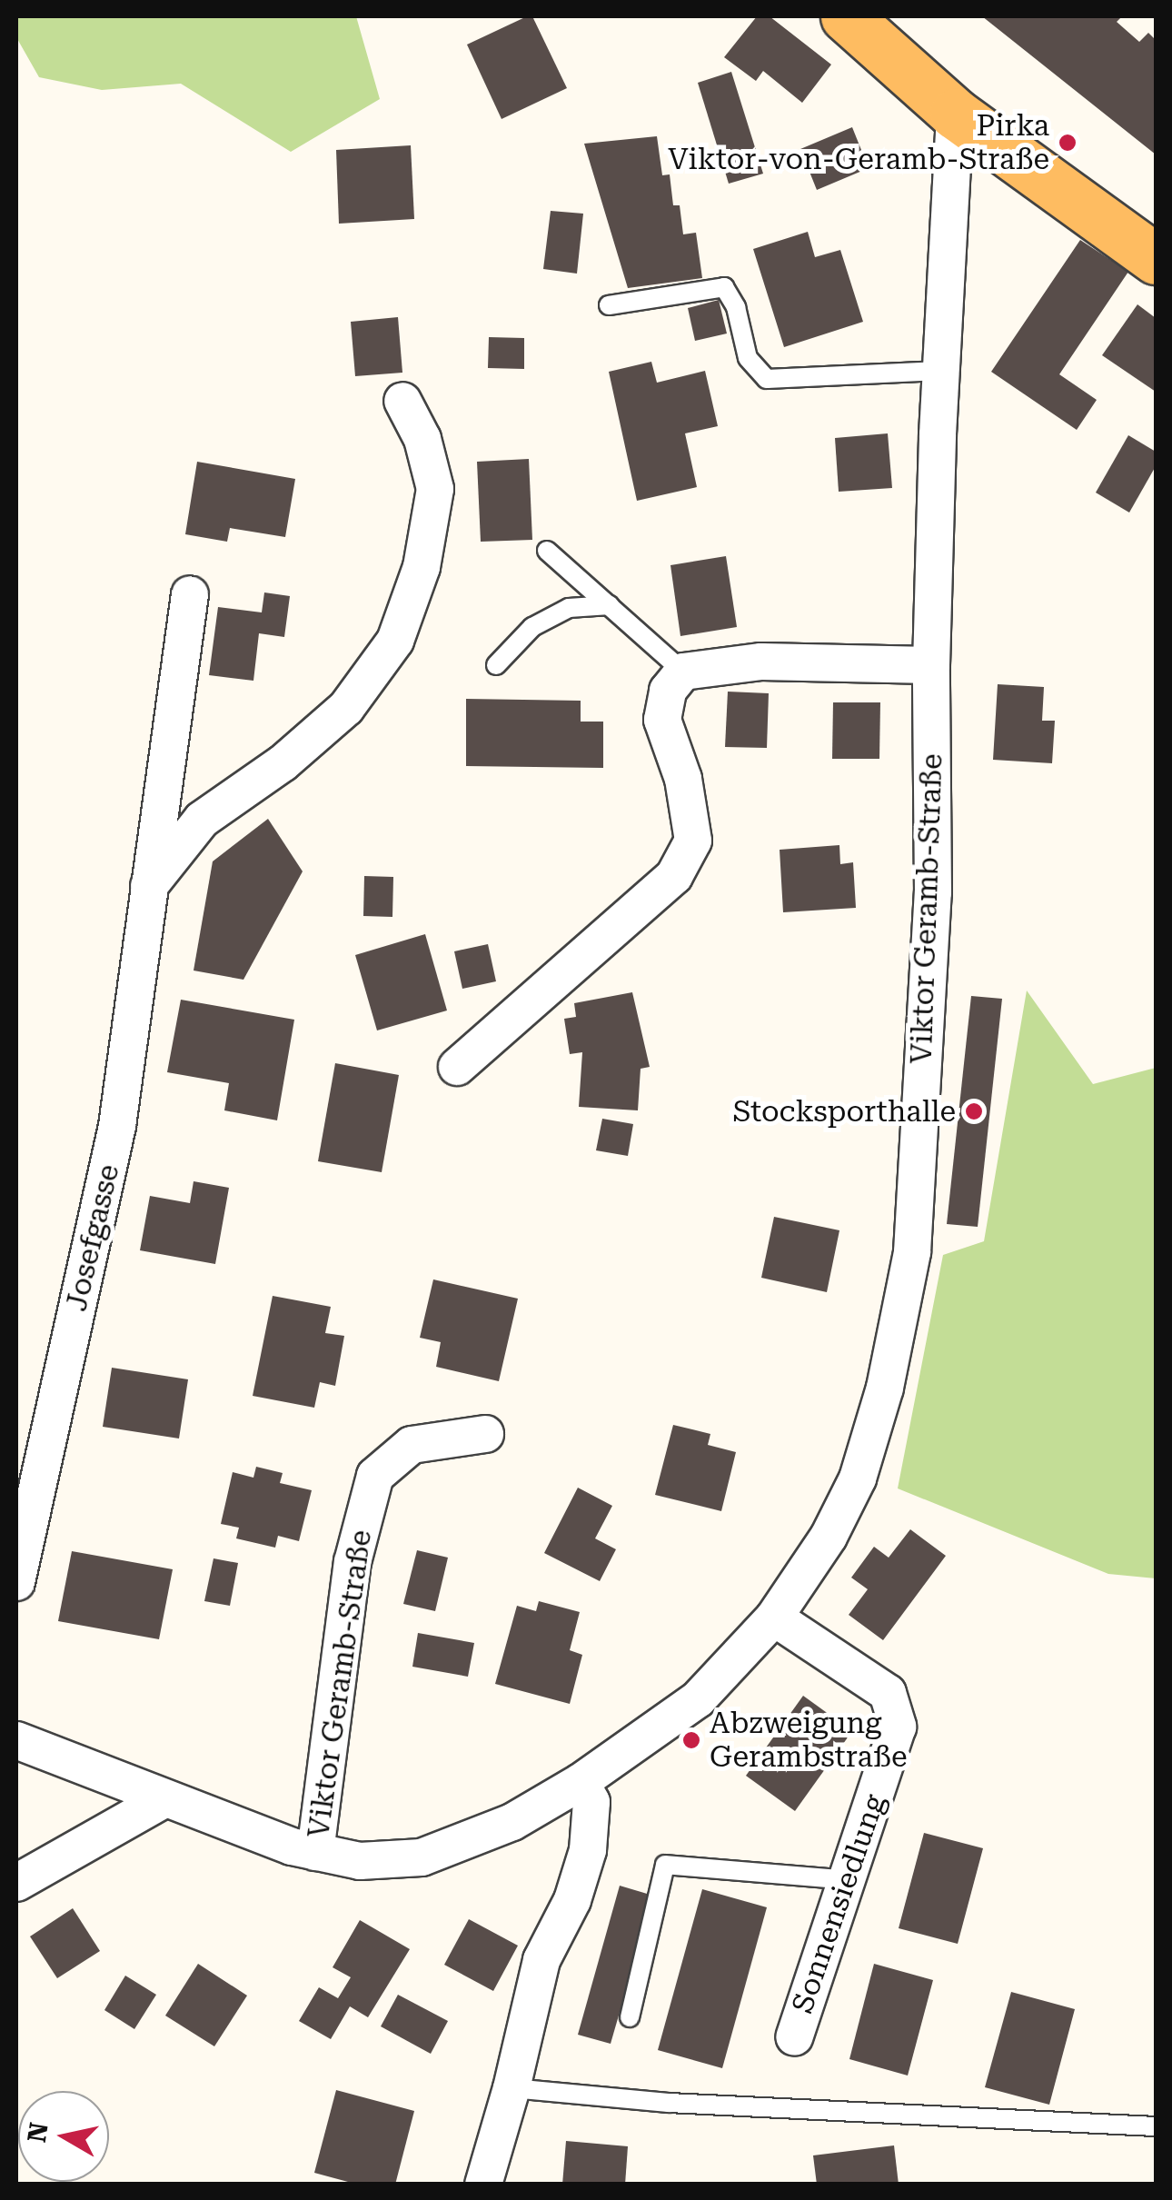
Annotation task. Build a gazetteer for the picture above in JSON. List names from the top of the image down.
{
  "streets": {
    "street": ["Viktor Geramb-Straße", "Josefgasse", "Sonnensiedlung"]
  },
  "crossings": [
    ["Viktor Geramb-Straße", "Sonnensiedlung"]
  ],
  "places": ["Pirka Viktor-von-Geramb-Straße", "Stocksporthalle", "Abzweigung Gerambstraße"],
  "north": "left"
}
